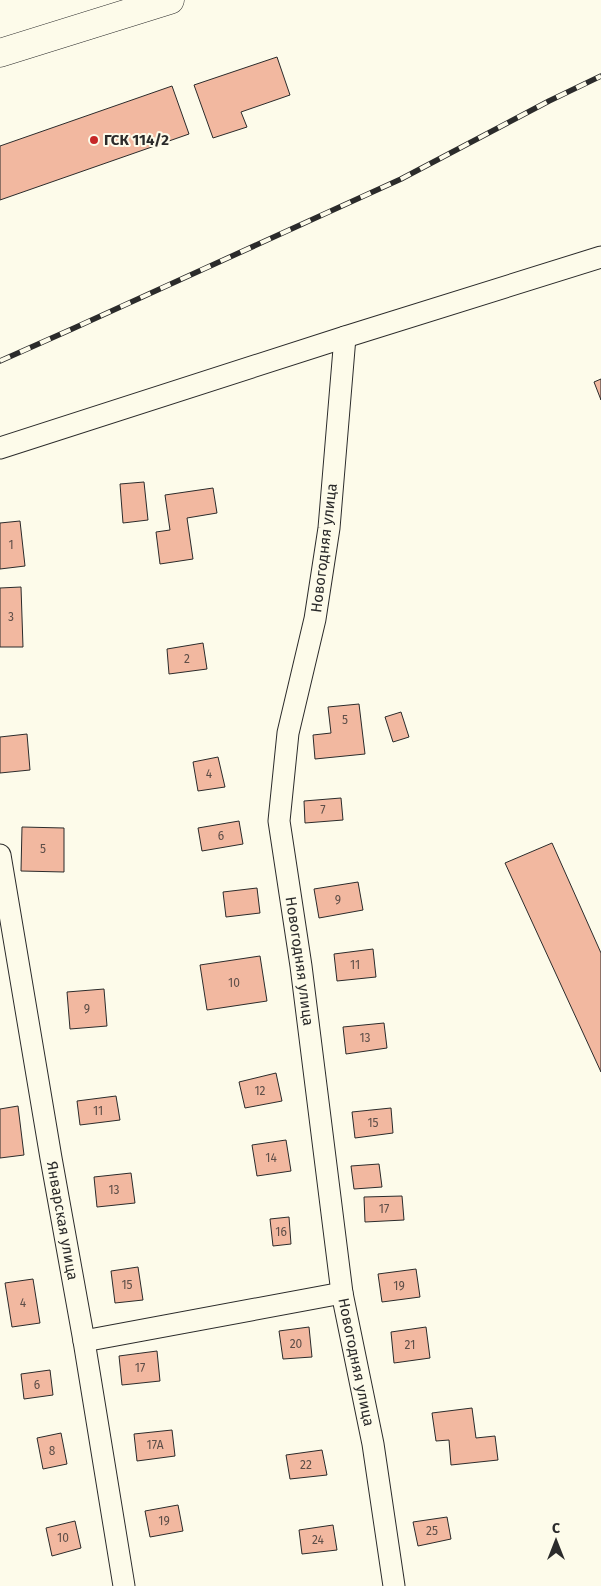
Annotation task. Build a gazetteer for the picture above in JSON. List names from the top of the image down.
{
  "streets": {
    "street": ["Новогодняя улица", "Январская улица"]
  },
  "places": ["ГСК 114/2"],
  "house_numbers": [
    "1",
    "3",
    "2",
    "5",
    "4",
    "7",
    "6",
    "5",
    "9",
    "11",
    "10",
    "9",
    "13",
    "12",
    "11",
    "15",
    "14",
    "13",
    "17",
    "16",
    "15",
    "19",
    "4",
    "20",
    "21",
    "17",
    "6",
    "17А",
    "8",
    "22",
    "19",
    "25",
    "10",
    "24"
  ],
  "north": "top"
}
